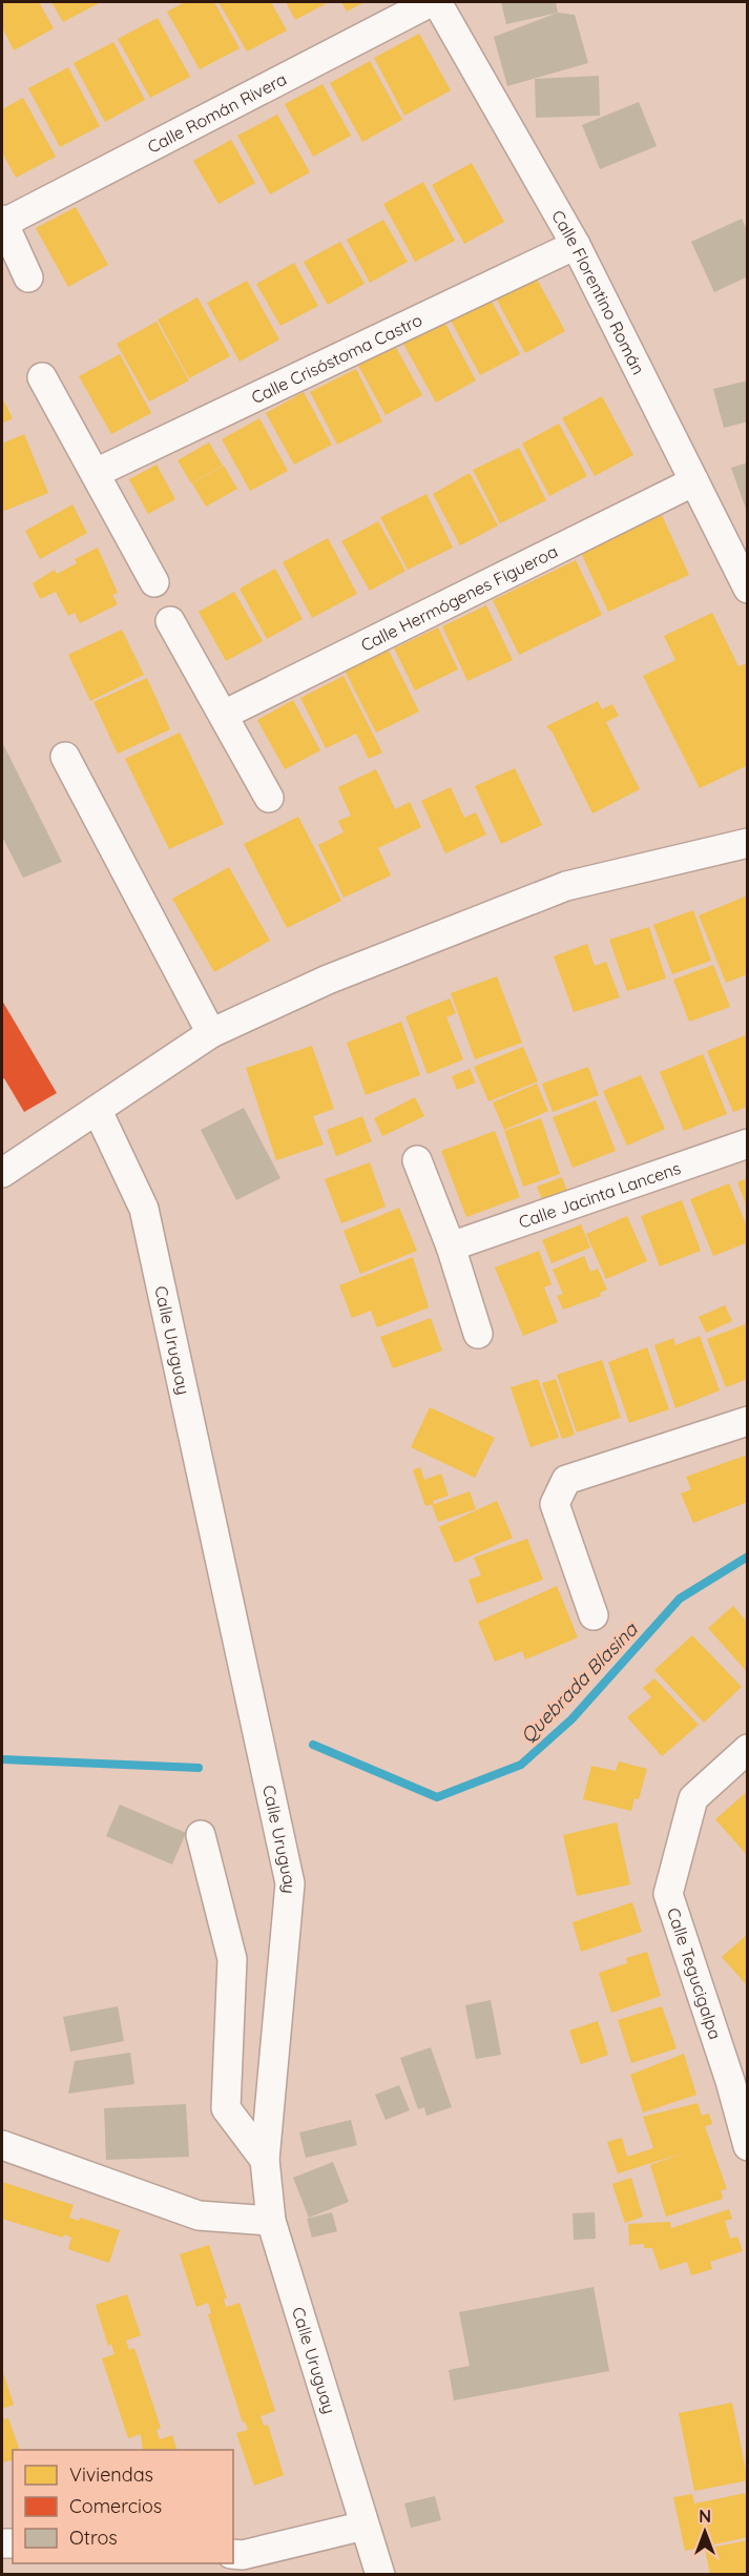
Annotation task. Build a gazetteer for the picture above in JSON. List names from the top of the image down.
{
  "streets": {
    "street": [
      "Calle Román Rivera",
      "Calle Florentino Román",
      "Calle Crisóstoma Castro",
      "Calle Hermógenes Figueroa",
      "Calle Jacinta Lancens",
      "Calle Uruguay",
      "Calle Tegucigalpa"
    ]
  },
  "crossings": [
    ["Calle Florentino Román", "Calle Crisóstoma Castro"],
    ["Calle Florentino Román", "Calle Hermógenes Figueroa"]
  ],
  "water": ["Quebrada Blasina"],
  "legend": ["Viviendas", "Comercios", "Otros"],
  "north": "top"
}
